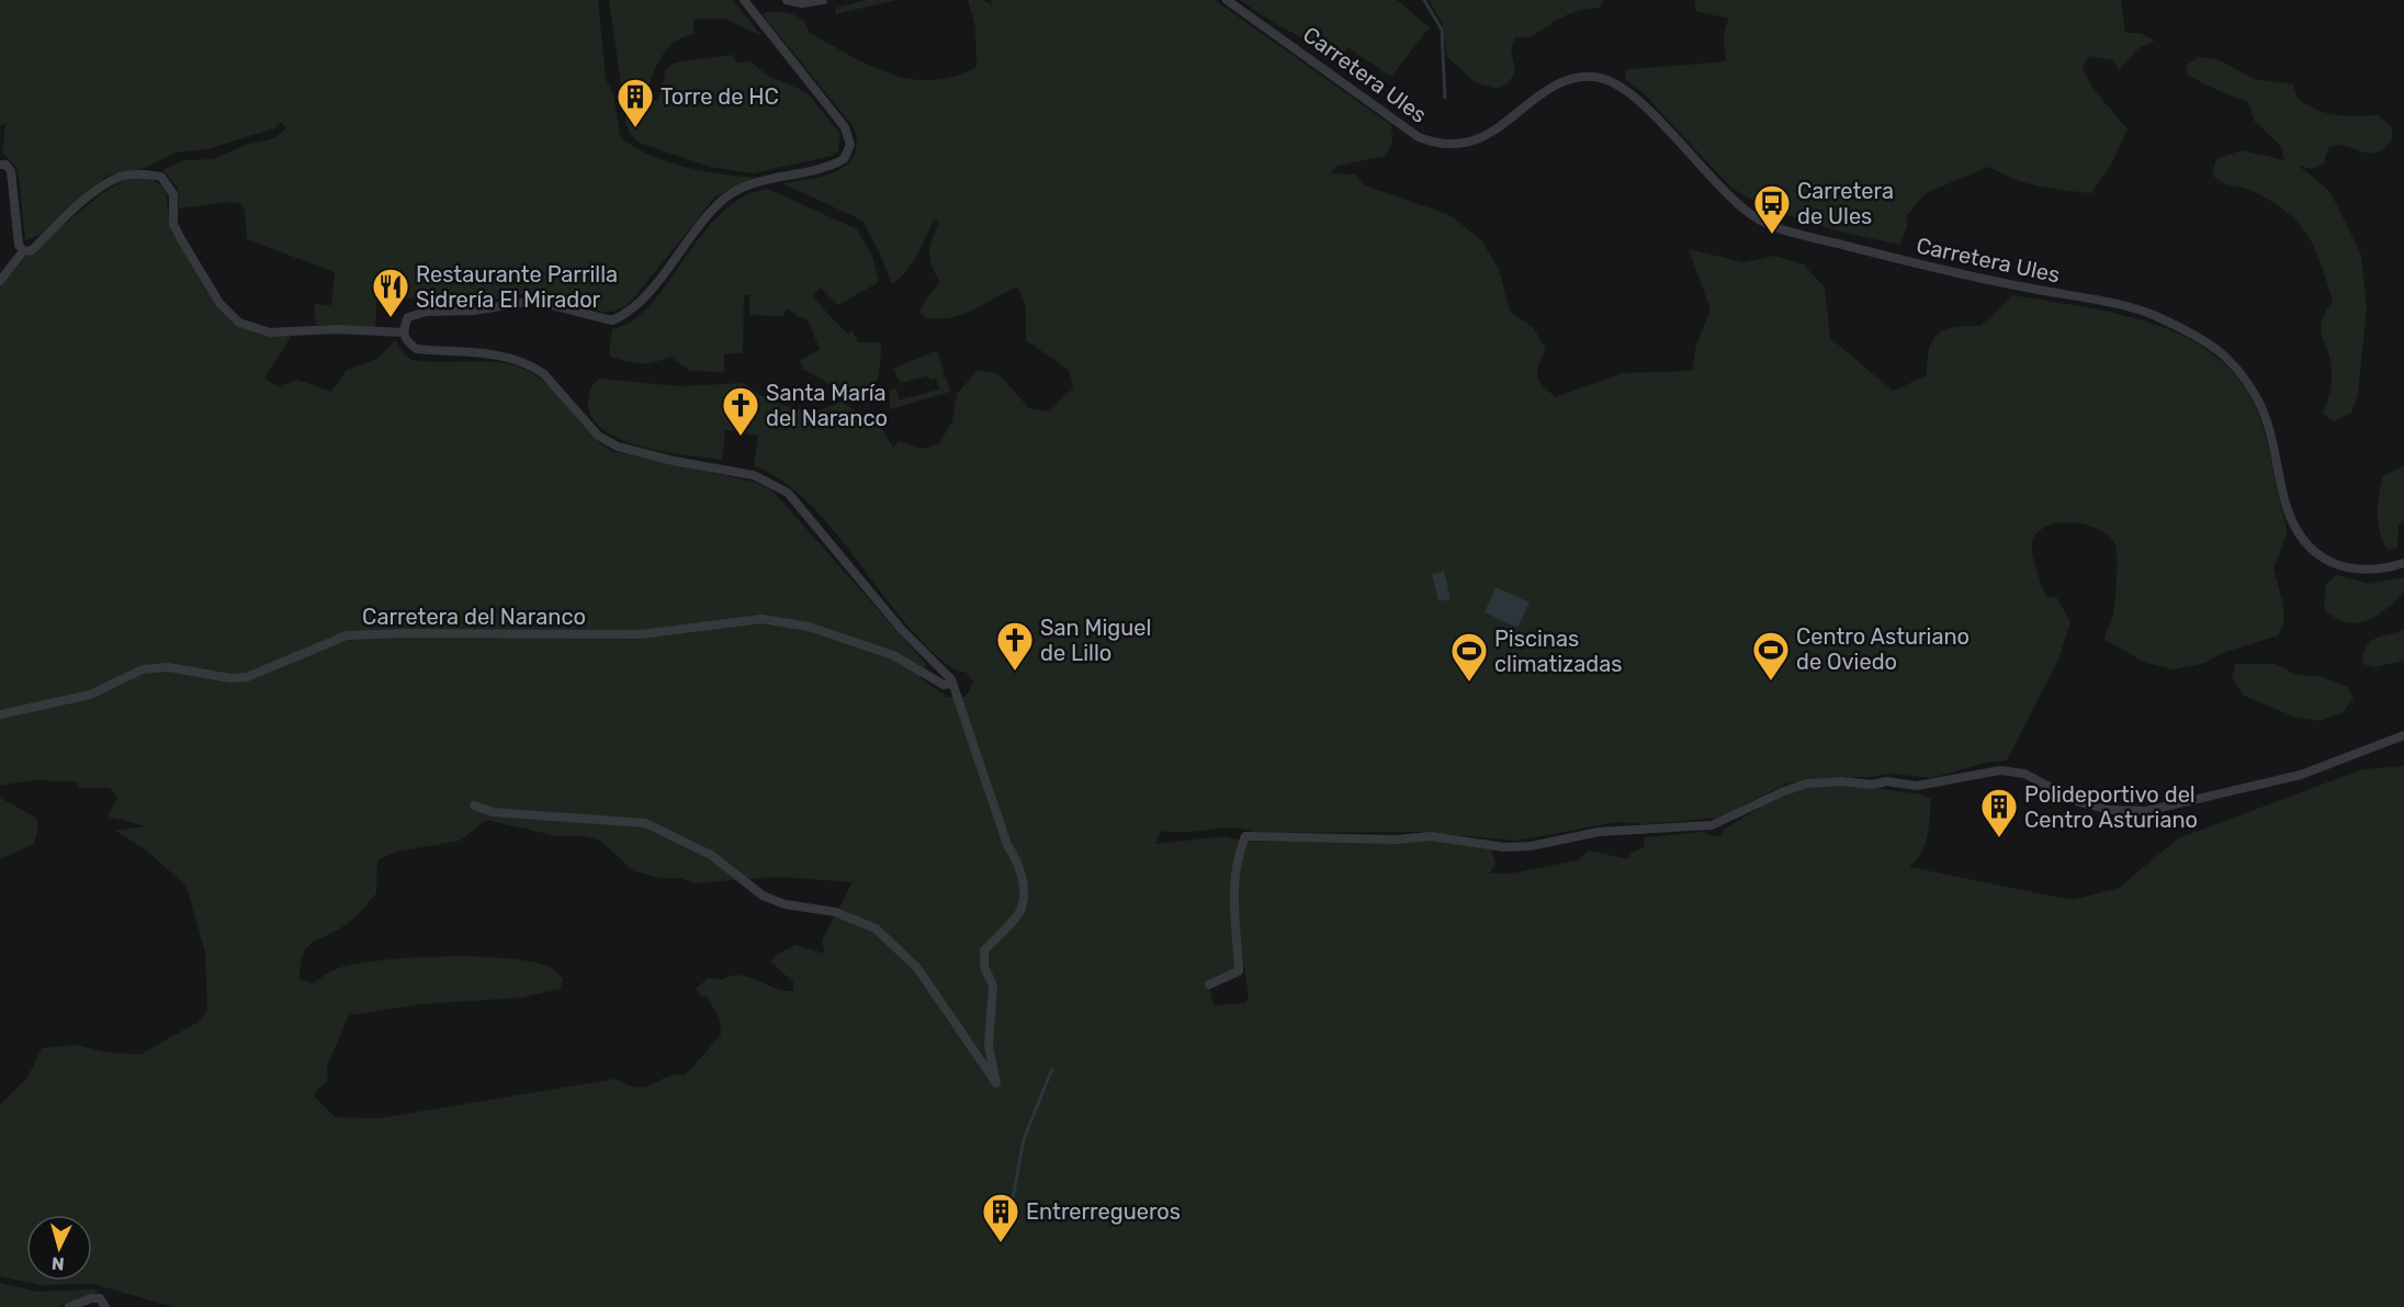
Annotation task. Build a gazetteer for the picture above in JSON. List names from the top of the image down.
{
  "streets": {
    "street": ["Carretera Ules", "Carretera del Naranco"]
  },
  "places": {
    "building": ["Torre de HC", "Polideportivo del Centro Asturiano", "Entrerregueros"],
    "bus stop": ["Carretera de Ules"],
    "restaurant": ["Restaurante Parrilla Sidrería El Mirador"],
    "church": ["Santa María del Naranco", "San Miguel de Lillo"],
    "sports": ["Centro Asturiano de Oviedo", "Piscinas climatizadas"]
  },
  "north": "bottom"
}
